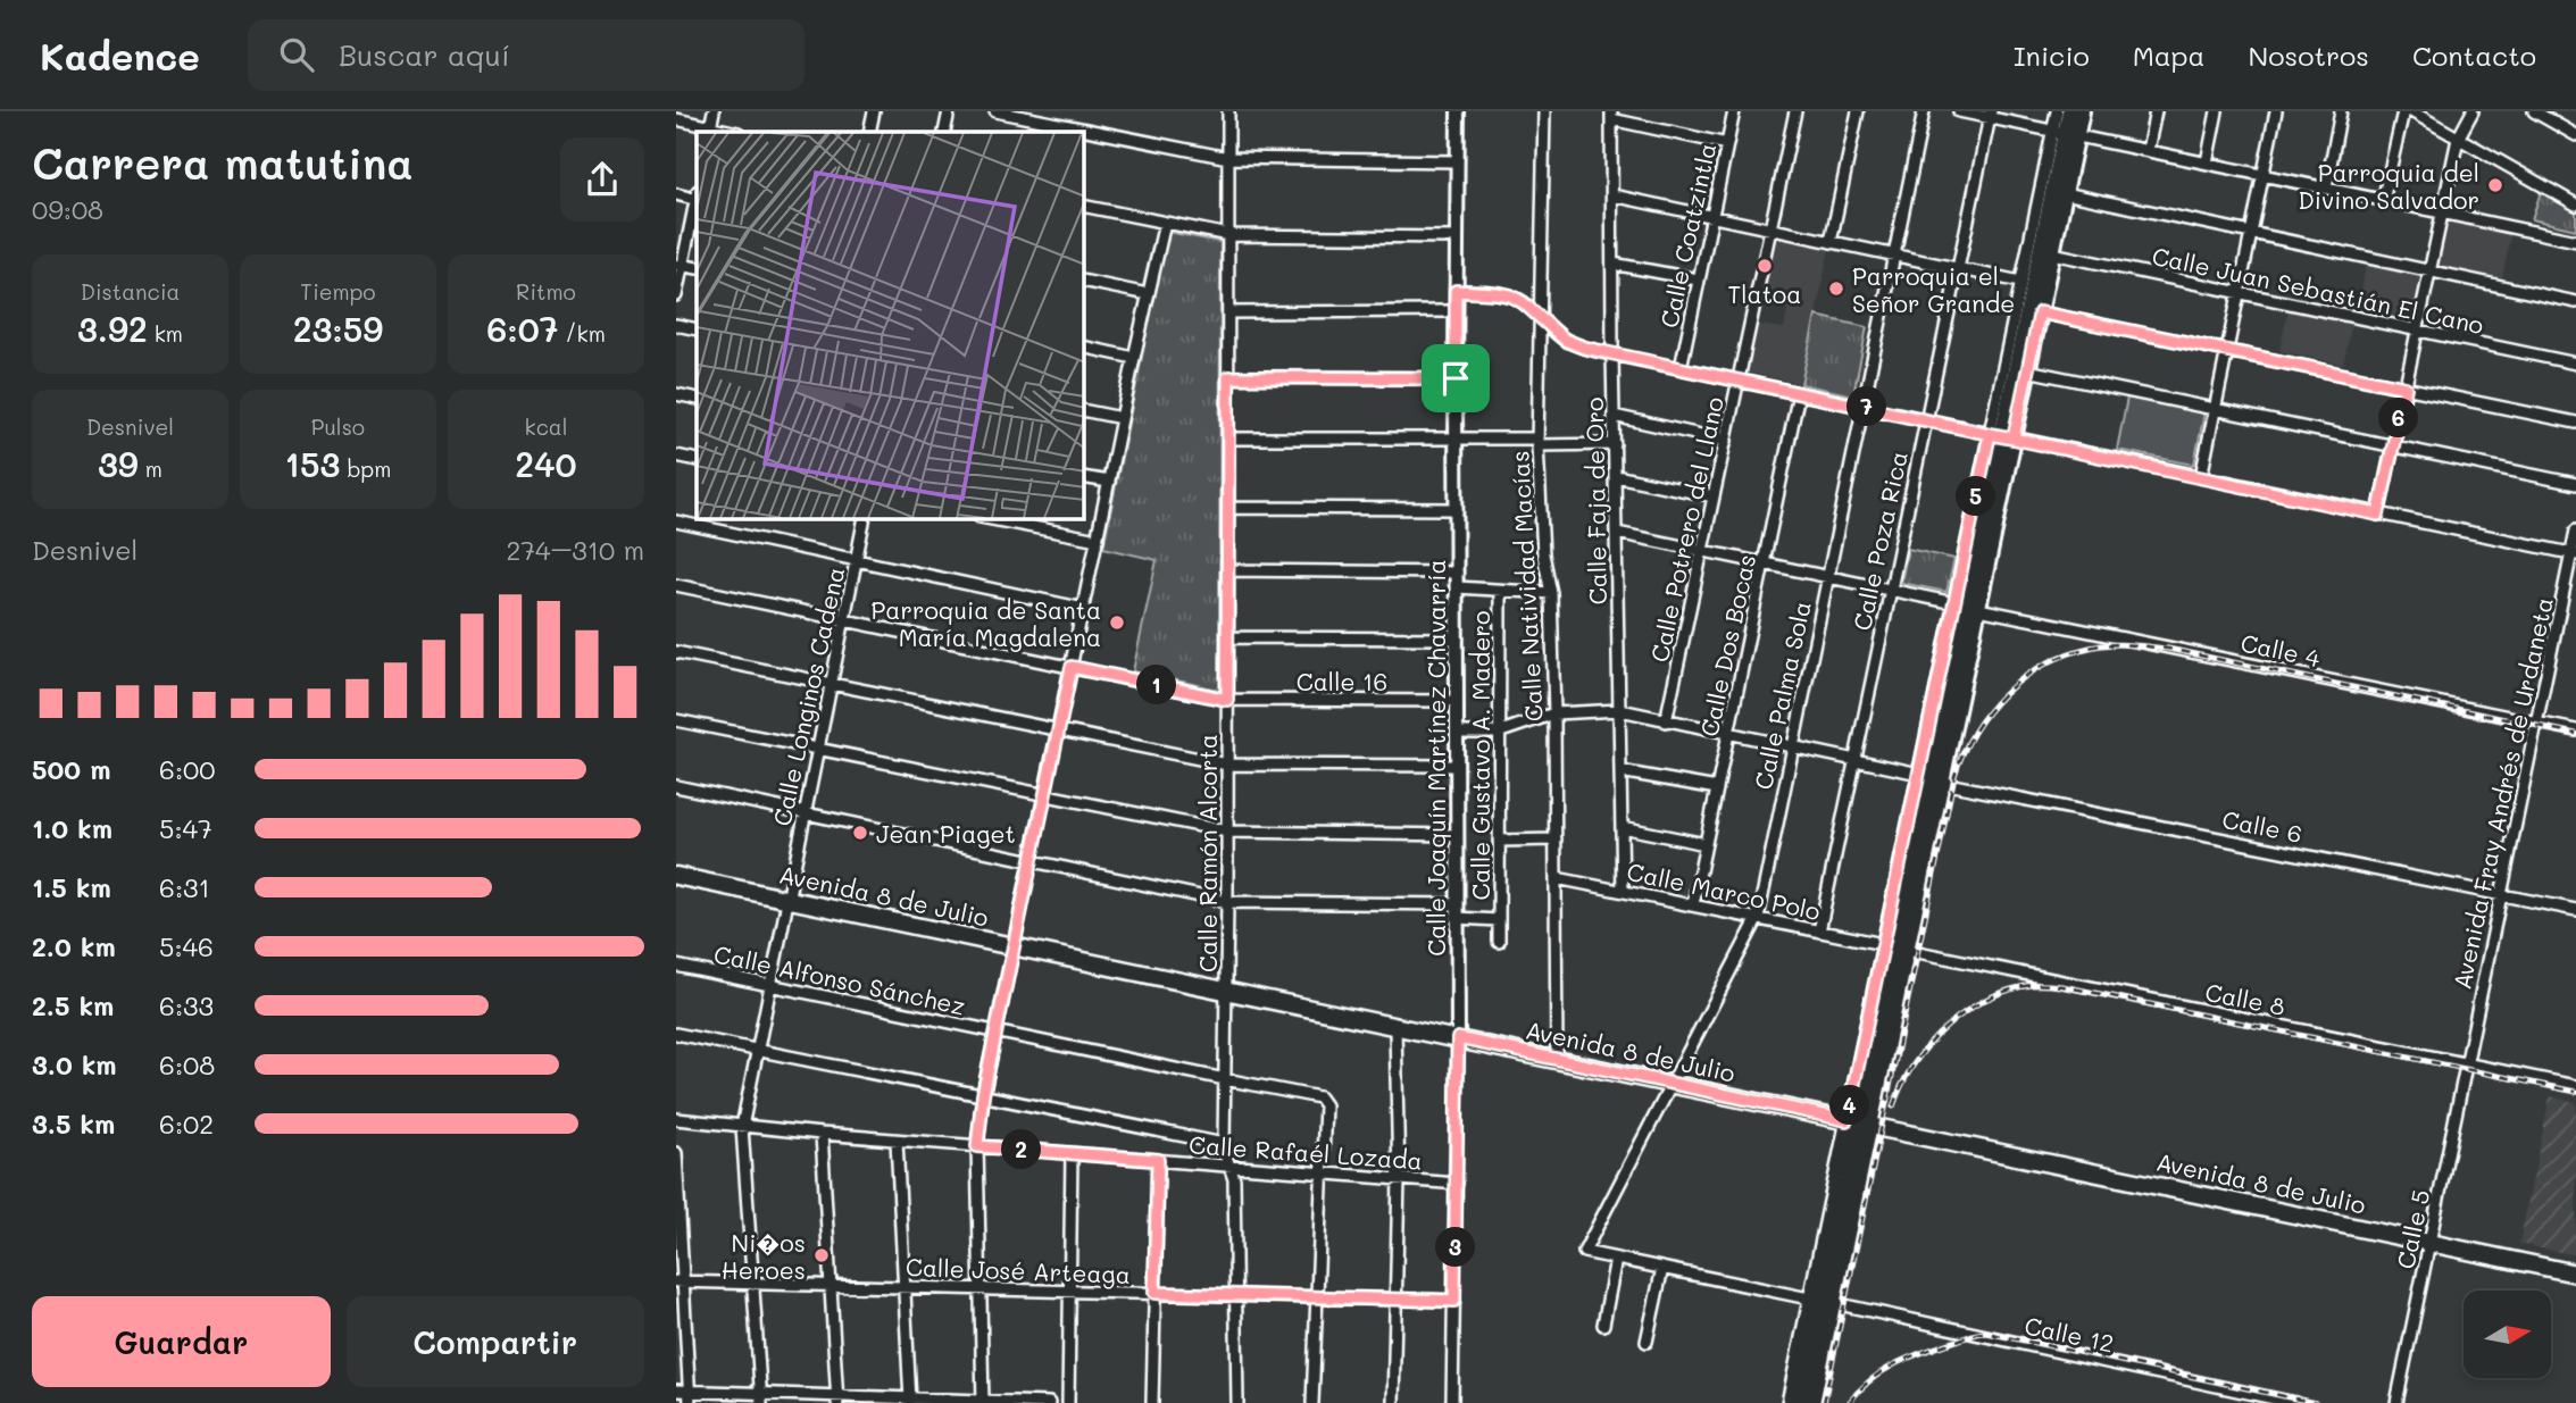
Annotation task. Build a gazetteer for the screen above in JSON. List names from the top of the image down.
{
  "streets": {
    "main road": ["Avenida 8 de Julio"],
    "street": [
      "Calle Coatzintla",
      "Calle Juan Sebastián El Cano",
      "Calle Faja de Oro",
      "Calle Potrero del Llano",
      "Calle Poza Rica",
      "Calle Natividad Macías",
      "Calle Dos Bocas",
      "Calle 4",
      "Calle 16",
      "Calle Palma Sola",
      "Calle Longinos Cadena",
      "Calle Gustavo A. Madero",
      "Calle Joaquín Martínez Chavarría",
      "Avenida Fray Andrés de Urdaneta",
      "Calle 6",
      "Calle Ramón Alcorta",
      "Calle Marco Polo",
      "Calle Alfonso Sánchez",
      "Calle 8",
      "Calle Rafaél Lozada",
      "Calle 5",
      "Calle José Arteaga",
      "Calle 12"
    ]
  },
  "crossings": [
    ["Calle Faja de Oro", "Calle 6"],
    ["Calle Faja de Oro", "Calle Marco Polo"],
    ["Calle Potrero del Llano", "Calle 6"],
    ["Calle Poza Rica", "Calle 6"],
    ["Calle Poza Rica", "Calle Marco Polo"],
    ["Calle Natividad Macías", "Calle 6"],
    ["Calle Natividad Macías", "Calle Marco Polo"],
    ["Calle Natividad Macías", "Avenida 8 de Julio"],
    ["Calle Dos Bocas", "Calle 6"],
    ["Calle Dos Bocas", "Calle Marco Polo"],
    ["Calle 4", "Avenida Fray Andrés de Urdaneta"],
    ["Calle 16", "Calle Longinos Cadena"],
    ["Calle 16", "Calle Joaquín Martínez Chavarría"],
    ["Calle 16", "Calle Ramón Alcorta"],
    ["Calle Palma Sola", "Calle 6"],
    ["Calle Palma Sola", "Calle Marco Polo"],
    ["Calle Palma Sola", "Avenida 8 de Julio"],
    ["Calle Longinos Cadena", "Avenida 8 de Julio"],
    ["Calle Longinos Cadena", "Calle Alfonso Sánchez"],
    ["Calle Longinos Cadena", "Calle Rafaél Lozada"],
    ["Calle Longinos Cadena", "Calle José Arteaga"],
    ["Calle Gustavo A. Madero", "Calle 6"],
    ["Calle Joaquín Martínez Chavarría", "Calle 6"],
    ["Calle Joaquín Martínez Chavarría", "Avenida 8 de Julio"],
    ["Calle Joaquín Martínez Chavarría", "Calle Rafaél Lozada"],
    ["Calle Joaquín Martínez Chavarría", "Calle José Arteaga"],
    ["Avenida Fray Andrés de Urdaneta", "Calle 6"],
    ["Avenida Fray Andrés de Urdaneta", "Calle 8"],
    ["Avenida Fray Andrés de Urdaneta", "Calle 5"],
    ["Calle Ramón Alcorta", "Avenida 8 de Julio"],
    ["Calle Ramón Alcorta", "Calle Alfonso Sánchez"],
    ["Calle Ramón Alcorta", "Calle Rafaél Lozada"],
    ["Calle Ramón Alcorta", "Calle José Arteaga"],
    ["Avenida 8 de Julio", "Calle 5"],
    ["Calle Alfonso Sánchez", "Calle Rafaél Lozada"],
    ["Calle 8", "Calle 5"]
  ],
  "places": [
    "Parroquia del Divino Salvador",
    "Tlatoa",
    "Parroquia el Señor Grande",
    "Parroquia de Santa María Magdalena",
    "Jean Piaget",
    "Ni�os Heroes"
  ],
  "north": "right",
  "page": {
    "header": "Kadence",
    "search": "Buscar aquí",
    "nav": [
      "Inicio",
      "Mapa",
      "Nosotros",
      "Contacto"
    ],
    "heading": ["Carrera matutina", "09:08"],
    "stats": [
      ["Distancia", "3.92 km"],
      ["Tiempo", "23:59"],
      ["Ritmo", "6:07 /km"],
      ["Desnivel", "39 m"],
      ["Pulso", "153 bpm"],
      ["kcal", "240"]
    ],
    "pins": [
      "7",
      "6",
      "5",
      "1",
      "4",
      "2",
      "3"
    ],
    "chart": ["Desnivel", "274–310 m"],
    "list": [
      {
        "name": "500 m",
        "note": "6:00"
      },
      {
        "name": "1.0 km",
        "note": "5:47"
      },
      {
        "name": "1.5 km",
        "note": "6:31"
      },
      {
        "name": "2.0 km",
        "note": "5:46"
      },
      {
        "name": "2.5 km",
        "note": "6:33"
      },
      {
        "name": "3.0 km",
        "note": "6:08"
      },
      {
        "name": "3.5 km",
        "note": "6:02"
      }
    ],
    "buttons": ["Guardar", "Compartir"]
  }
}
